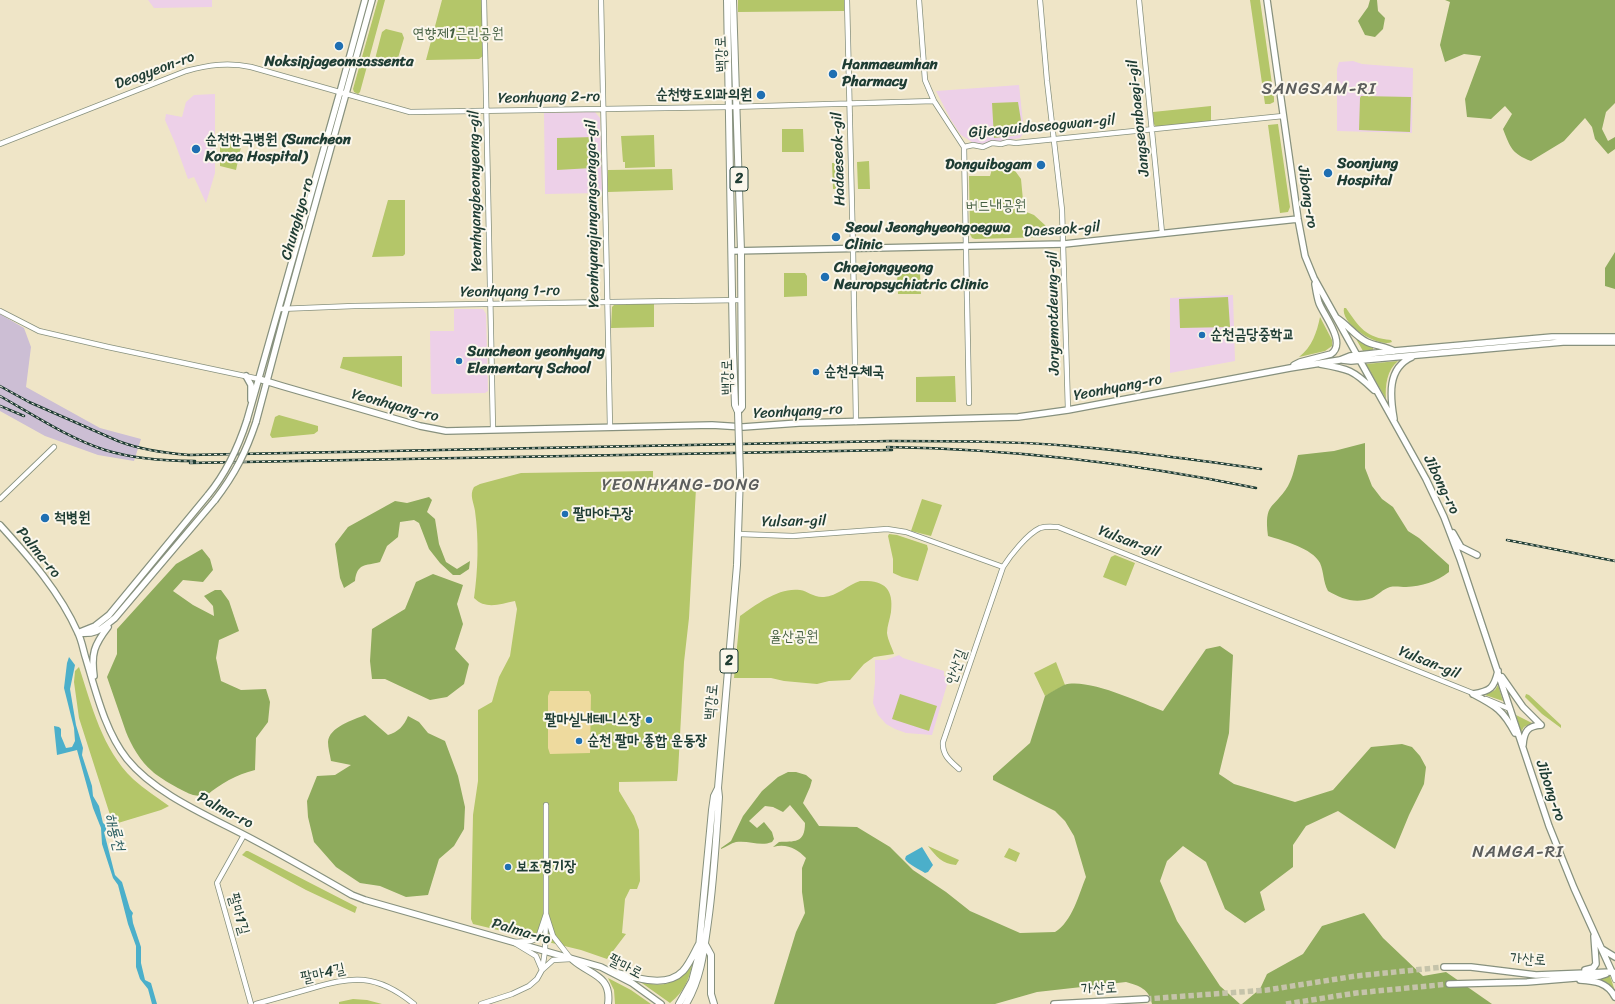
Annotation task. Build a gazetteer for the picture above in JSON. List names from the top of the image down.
{
  "streets": {
    "main road": [
      "백강로",
      "2",
      "Jibong-ro",
      "Chunghyo-ro",
      "Daeseok-gil",
      "Yeonhyang-ro",
      "Palma-ro",
      "가산로",
      "팔마로"
    ],
    "street": [
      "Deogyeon-ro",
      "Yeonhyang 2-ro",
      "Jangseonbaegi-gil",
      "Gijeoguidoseogwan-gil",
      "Hadaeseok-gil",
      "Yeonhyangbeonyeong-gil",
      "Yeonhyangjungangsangga-gil",
      "Yeonhyang 1-ro",
      "Joryemotdeung-gil",
      "Yulsan-gil",
      "안산길",
      "팔마1길",
      "팔마4길"
    ]
  },
  "crossings": [
    ["백강로", "Yeonhyang 2-ro"],
    ["백강로", "Daeseok-gil"],
    ["백강로", "Yeonhyang 1-ro"],
    ["백강로", "Yulsan-gil"],
    ["Deogyeon-ro", "Yeonhyang 2-ro"],
    ["Deogyeon-ro", "Chunghyo-ro"],
    ["Yeonhyang 2-ro", "Yeonhyangbeonyeong-gil"],
    ["Yeonhyang 2-ro", "Yeonhyangjungangsangga-gil"],
    ["Yeonhyang 2-ro", "Chunghyo-ro"],
    ["Jangseonbaegi-gil", "Gijeoguidoseogwan-gil"],
    ["Jangseonbaegi-gil", "Daeseok-gil"],
    ["Gijeoguidoseogwan-gil", "Jibong-ro"],
    ["Gijeoguidoseogwan-gil", "Joryemotdeung-gil"],
    ["Hadaeseok-gil", "Daeseok-gil"],
    ["Hadaeseok-gil", "Yeonhyang-ro"],
    ["Yeonhyangbeonyeong-gil", "Yeonhyang 1-ro"],
    ["Yeonhyangbeonyeong-gil", "Yeonhyang-ro"],
    ["Jibong-ro", "Daeseok-gil"],
    ["Jibong-ro", "Yeonhyang-ro"],
    ["Jibong-ro", "Yulsan-gil"],
    ["Yeonhyangjungangsangga-gil", "Yeonhyang 1-ro"],
    ["Yeonhyangjungangsangga-gil", "Yeonhyang-ro"],
    ["Chunghyo-ro", "Yeonhyang 1-ro"],
    ["Chunghyo-ro", "Yeonhyang-ro"],
    ["Chunghyo-ro", "Palma-ro"],
    ["Daeseok-gil", "Joryemotdeung-gil"],
    ["Joryemotdeung-gil", "Yeonhyang-ro"],
    ["Yulsan-gil", "안산길"],
    ["Palma-ro", "팔마1길"],
    ["Palma-ro", "팔마로"]
  ],
  "districts": ["SANGSAM-RI", "YEONHYANG-DONG", "NAMGA-RI"],
  "water": ["해룡천"],
  "parks": ["연향제1근린공원", "버드내공원", "율산공원"],
  "places": [
    "Noksipjageomsassenta",
    "Hanmaeumhan Pharmacy",
    "순천향도외과의원",
    "순천한국병원 (Suncheon Korea Hospital)",
    "Donguibogam",
    "Soonjung Hospital",
    "Seoul Jeonghyeongoegwa Clinic",
    "Choejongyeong Neuropsychiatric Clinic",
    "순천금당중학교",
    "Suncheon yeonhyang Elementary School",
    "순천우체국",
    "팔마야구장",
    "척병원",
    "팔마실내테니스장",
    "순천 팔마 종합 운동장",
    "보조경기장"
  ]
}
